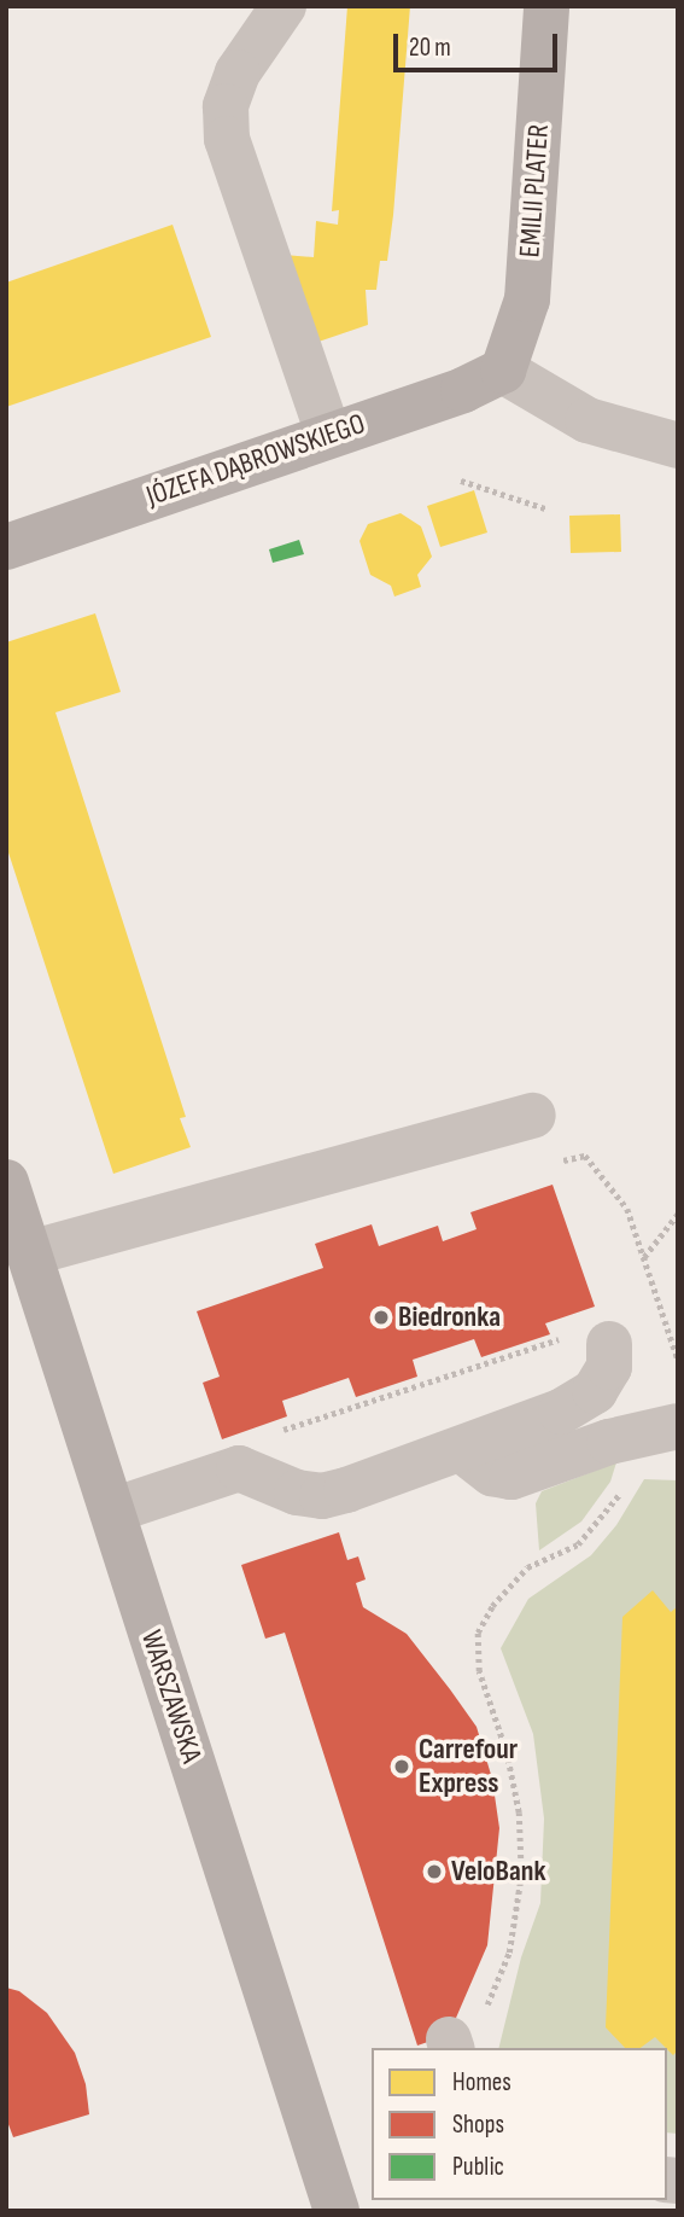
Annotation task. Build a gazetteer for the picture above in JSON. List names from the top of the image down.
{
  "streets": {
    "main road": ["EMILII PLATER", "JÓZEFA DĄBROWSKIEGO", "WARSZAWSKA"]
  },
  "crossings": [
    ["EMILII PLATER", "JÓZEFA DĄBROWSKIEGO"]
  ],
  "places": ["Biedronka", "Carrefour Express", "VeloBank"],
  "legend": ["Homes", "Shops", "Public"],
  "scale_bar": "20 m"
}
